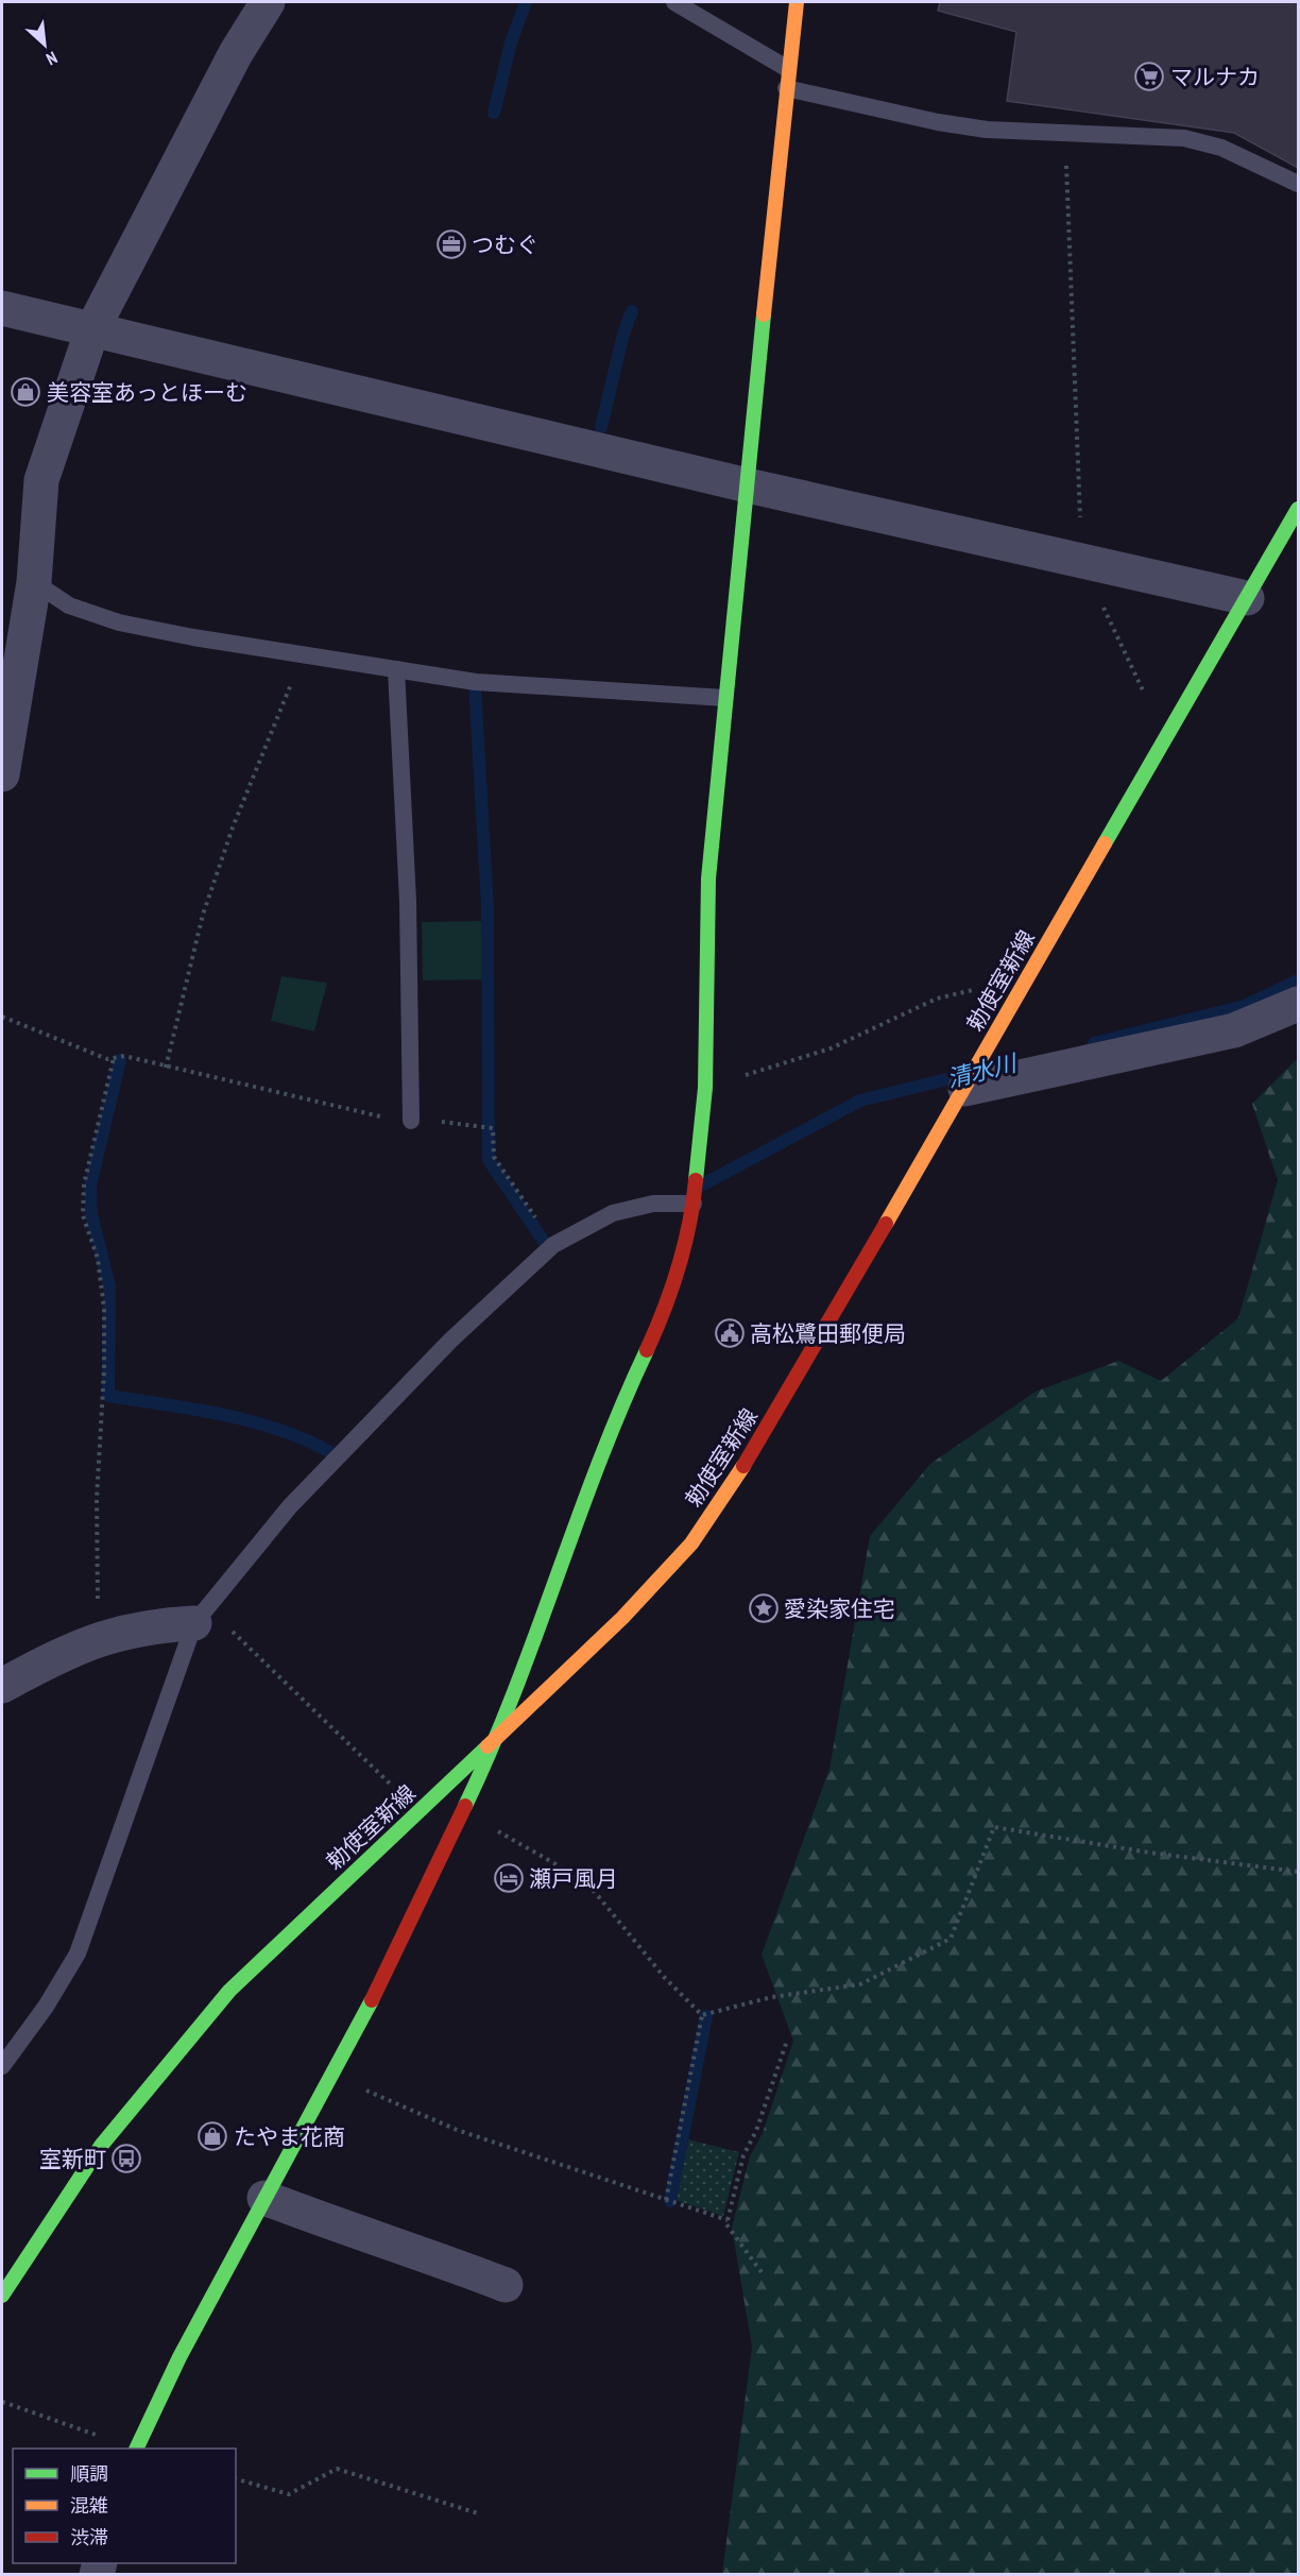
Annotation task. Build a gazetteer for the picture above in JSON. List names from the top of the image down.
{
  "streets": {
    "street": ["勅使室新線"]
  },
  "water": ["清水川"],
  "places": {
    "supermarket": ["マルナカ"],
    "office": ["つむぐ"],
    "shop": ["美容室あっとほーむ", "たやま花商"],
    "public building": ["高松鷺田郵便局"],
    "place": ["愛染家住宅"],
    "hotel": ["瀬戸風月"],
    "bus stop": ["室新町"]
  },
  "legend": ["順調", "混雑", "渋滞"],
  "north": "bottom right"
}
